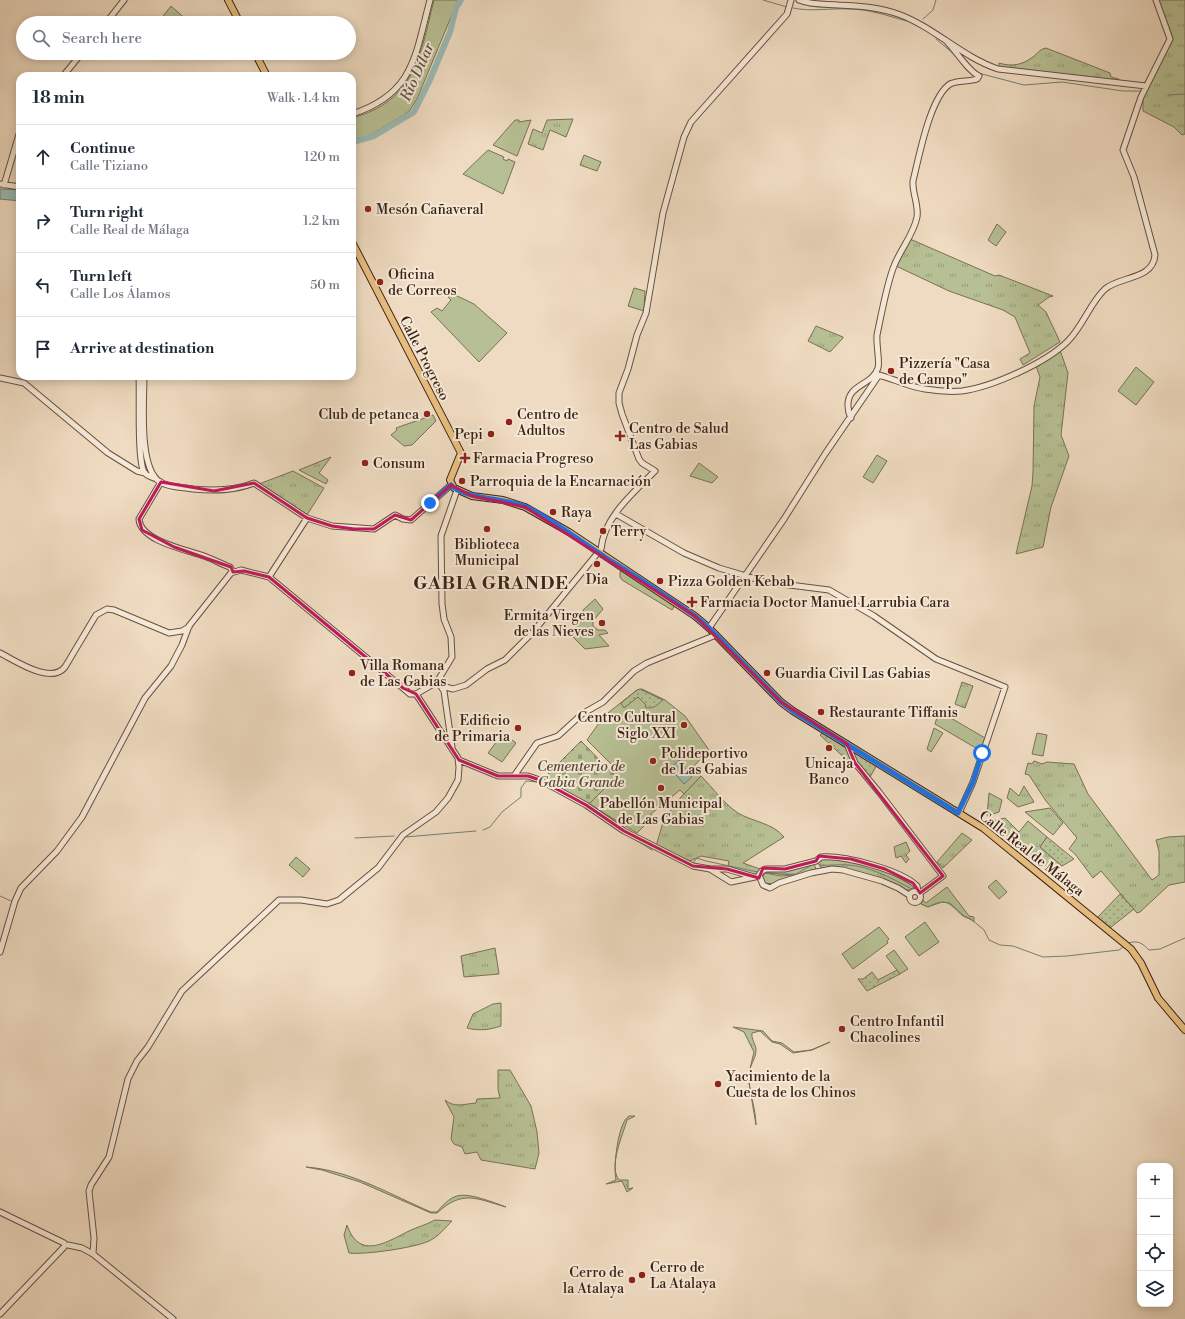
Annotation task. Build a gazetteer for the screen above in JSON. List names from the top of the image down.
{
  "streets": {
    "main road": ["Calle Progreso", "Calle Real de Málaga"]
  },
  "crossings": [
    ["Calle Progreso", "Calle Real de Málaga"]
  ],
  "districts": ["GABIA GRANDE"],
  "water": ["Río Dílar"],
  "parks": ["Cementerio de Gabia Grande"],
  "places": {
    "other": [
      "Mesón Cañaveral",
      "Oficina de Correos",
      "Pizzería \"Casa de Campo\"",
      "Club de petanca",
      "Centro de Adultos",
      "Pepi",
      "Consum",
      "Parroquia de la Encarnación",
      "Raya",
      "Biblioteca Municipal",
      "Terry",
      "Dia",
      "Pizza Golden Kebab",
      "Ermita Virgen de las Nieves",
      "Villa Romana de Las Gabias",
      "Guardia Civil Las Gabias",
      "Restaurante Tiffanis",
      "Centro Cultural Siglo XXI",
      "Edificio de Primaria",
      "Unicaja Banco",
      "Polideportivo de Las Gabias",
      "Pabellón Municipal de Las Gabias",
      "Centro Infantil Chacolines",
      "Yacimiento de la Cuesta de los Chinos",
      "Cerro de La Atalaya",
      "Cerro de la Atalaya"
    ],
    "health": ["Centro de Salud Las Gabias", "Farmacia Progreso", "Farmacia Doctor Manuel Larrubia Cara"]
  },
  "page": {
    "search": "Search here",
    "heading": ["18 min", "Walk · 1.4 km"],
    "list": [
      ["Continue", "Calle Tiziano", "120 m"],
      ["Turn right", "Calle Real de Málaga", "1.2 km"],
      ["Turn left", "Calle Los Álamos", "50 m"],
      "Arrive at destination"
    ],
    "map_buttons": ["+", "−"]
  }
}
